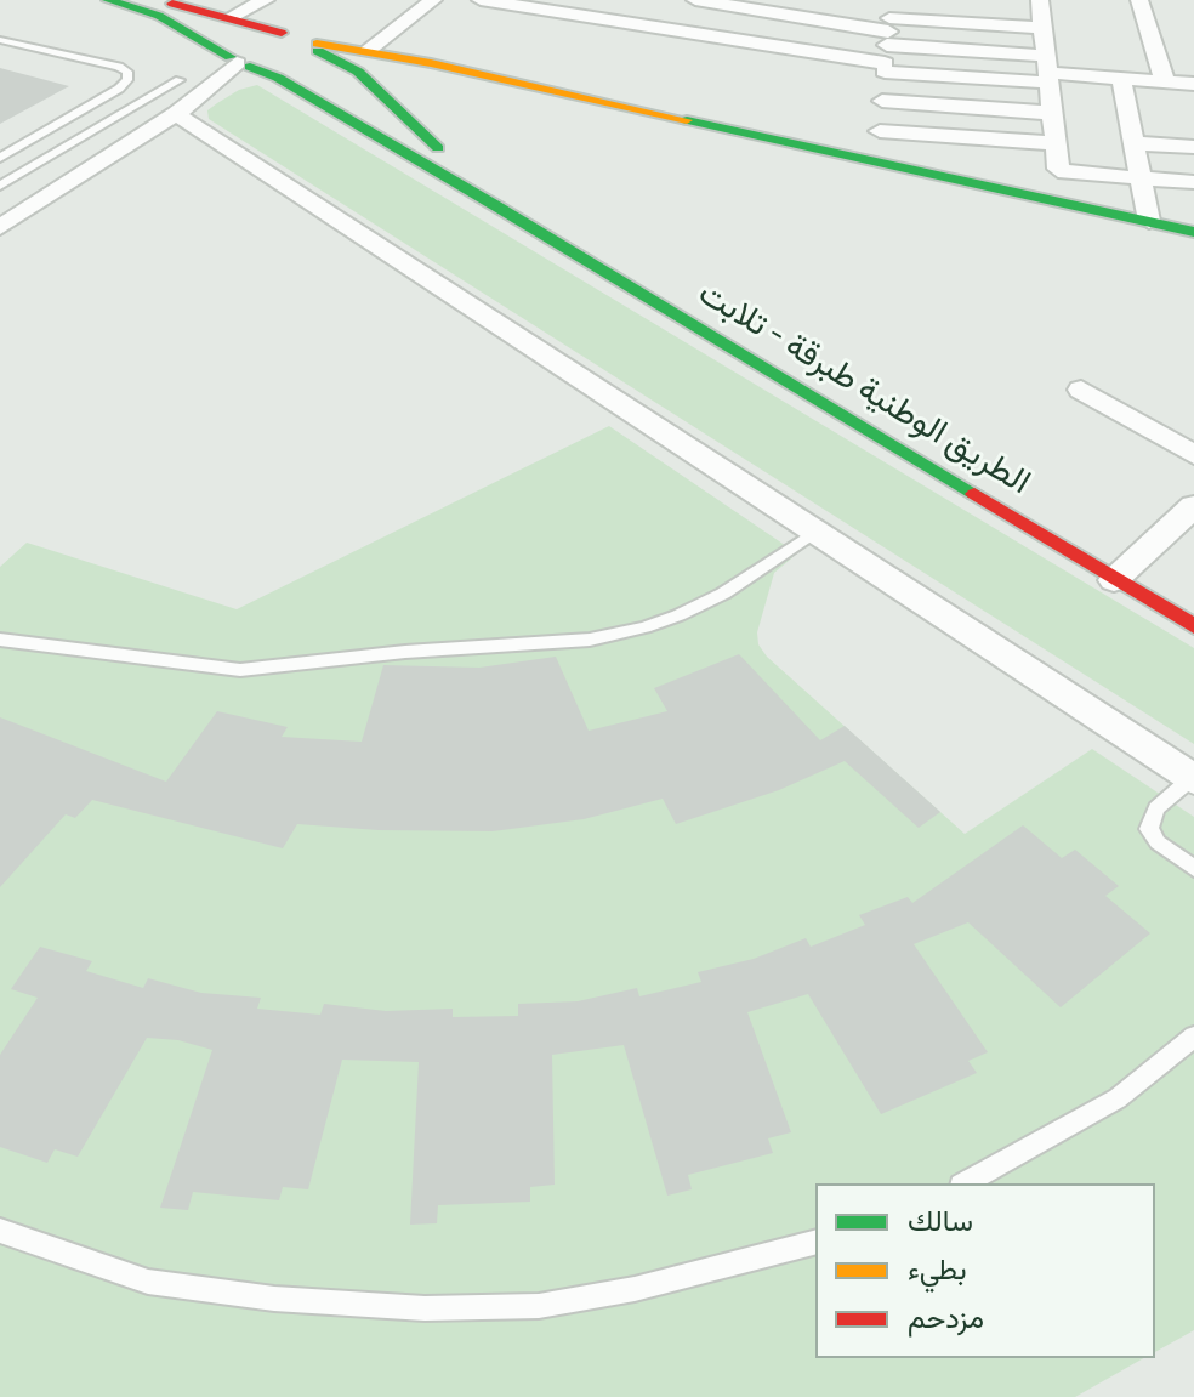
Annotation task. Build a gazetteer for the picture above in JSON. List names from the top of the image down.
{
  "streets": {
    "main road": ["الطريق الوطنية طبرقة - تلابت"]
  },
  "legend": ["سالك", "بطيء", "مزدحم"]
}
